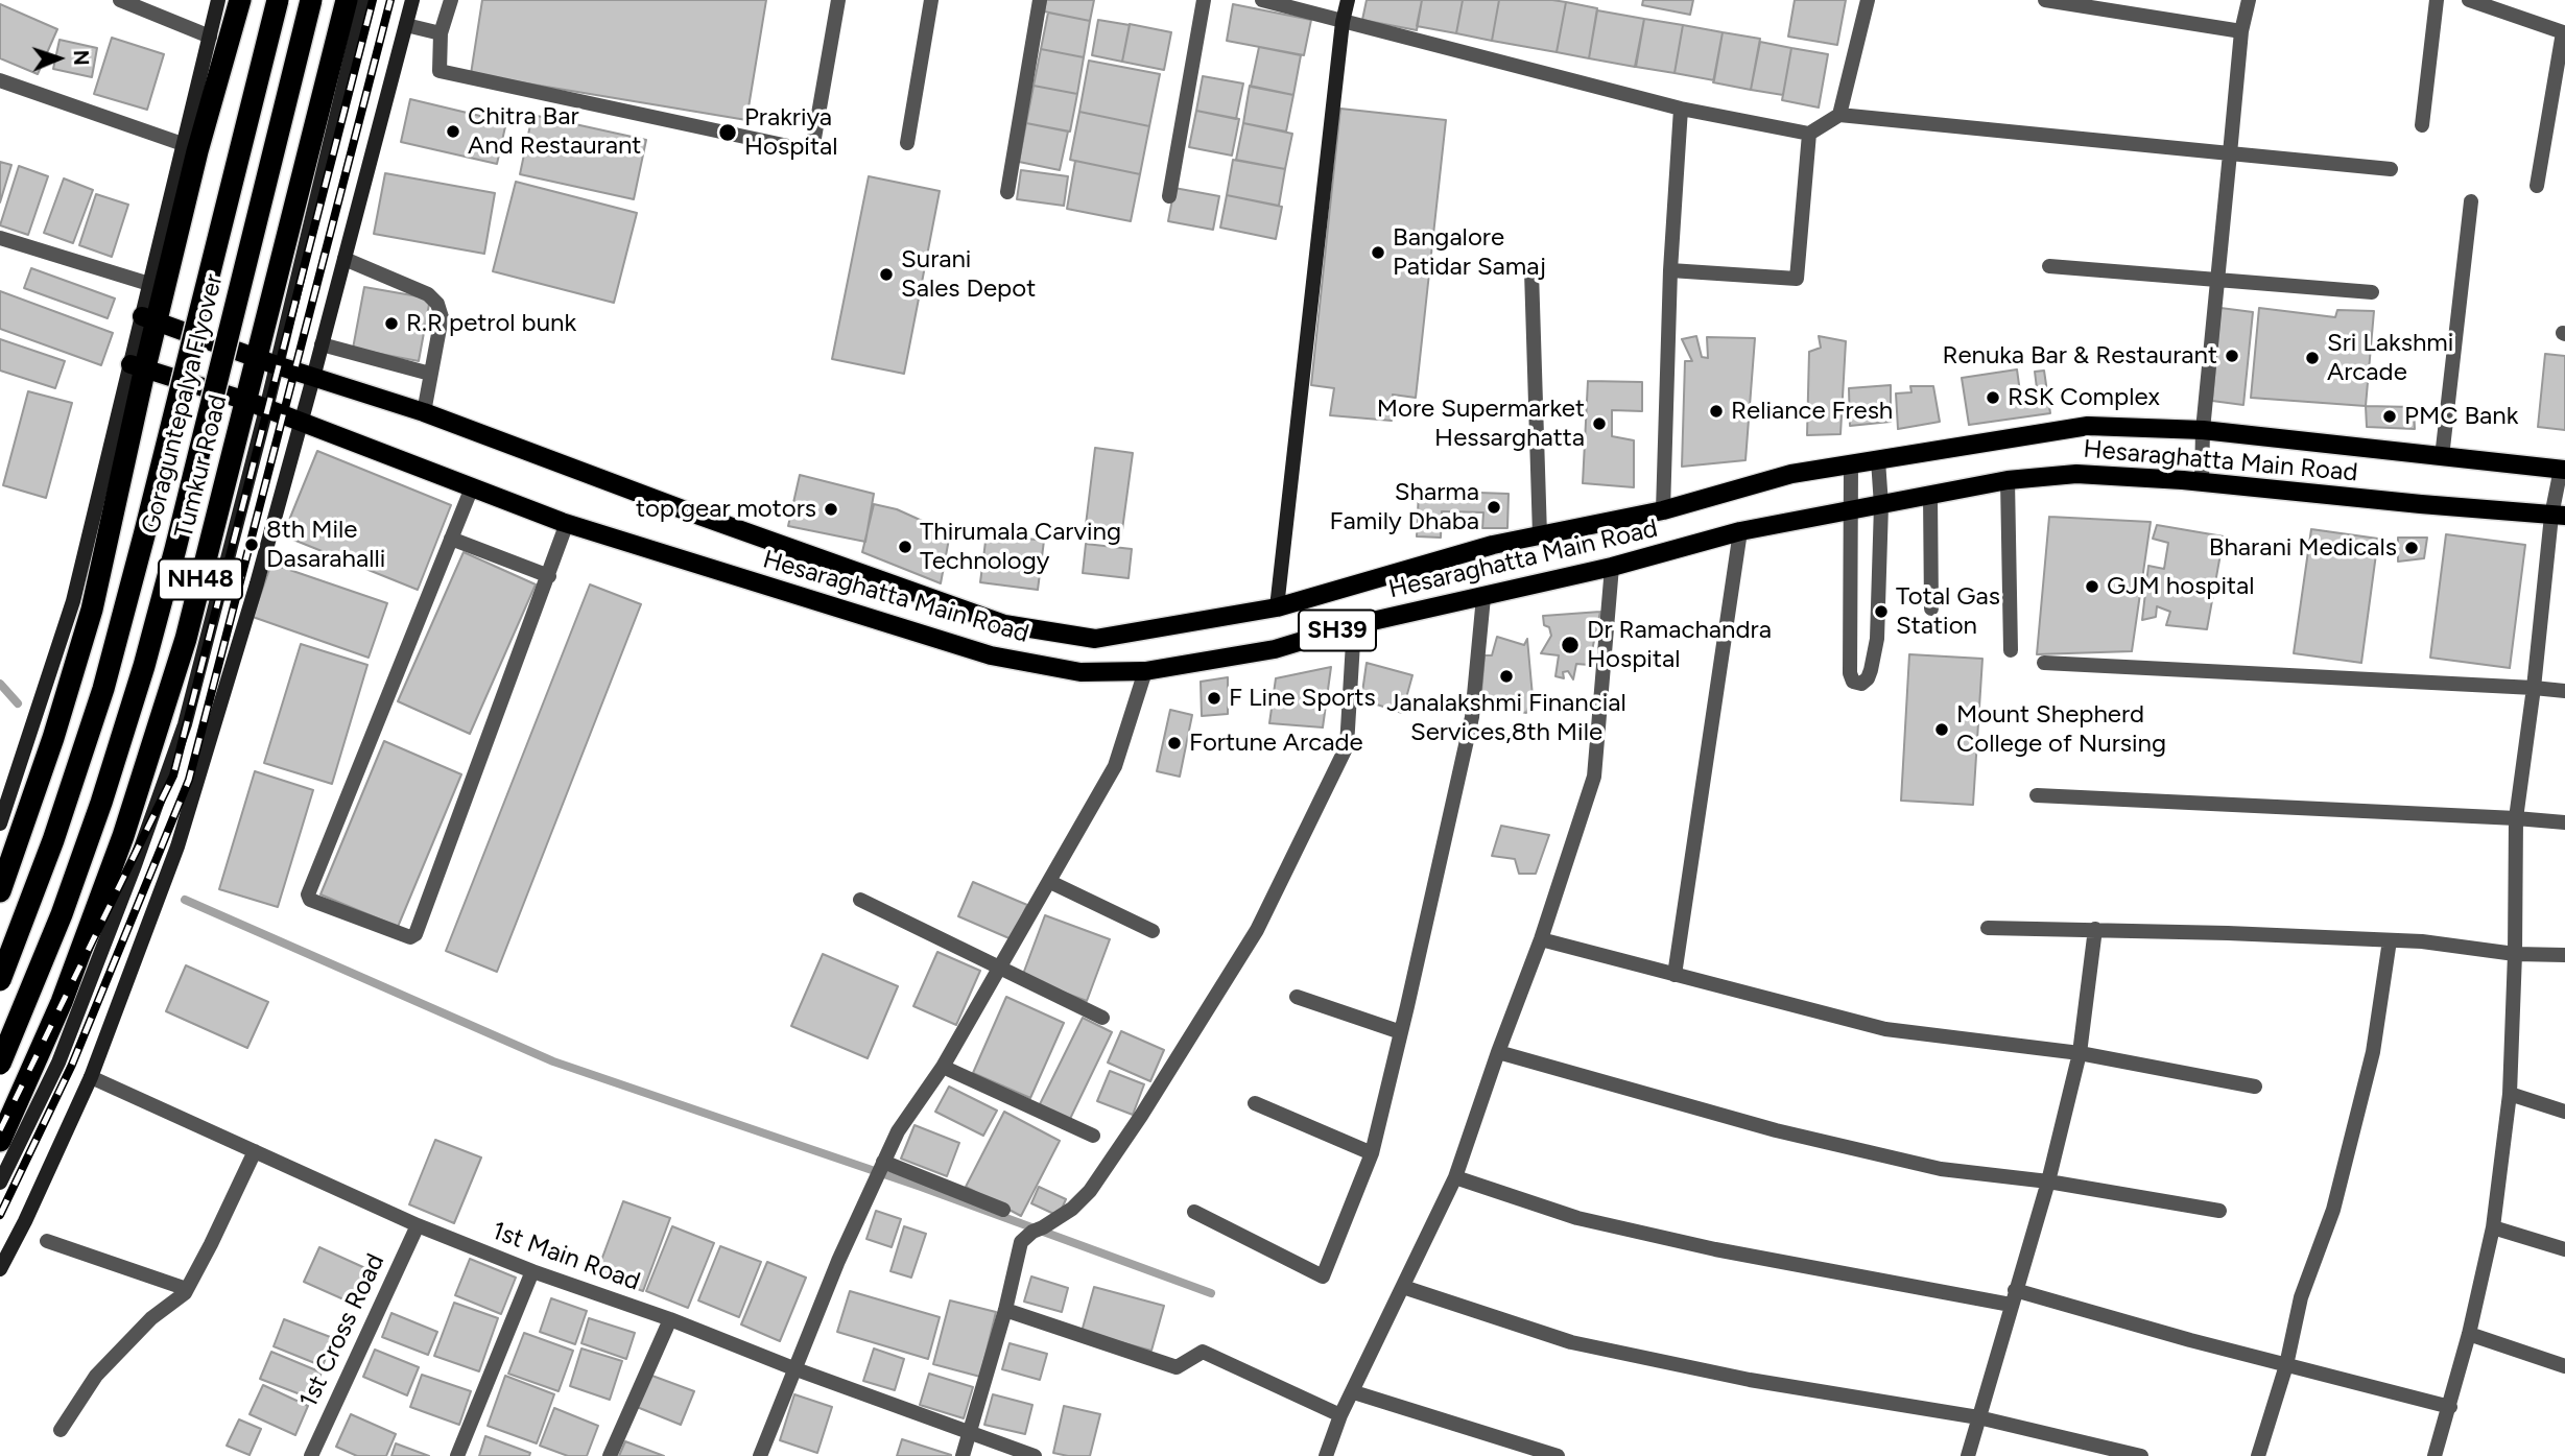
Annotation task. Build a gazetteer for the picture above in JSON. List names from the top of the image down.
{
  "streets": {
    "highway": ["Goraguntepalya Flyover", "Tumkur Road", "NH48"],
    "main road": ["Hesaraghatta Main Road", "SH39"],
    "street": ["1st Main Road", "1st Cross Road"]
  },
  "crossings": [
    ["Hesaraghatta Main Road", "Tumkur Road"],
    ["1st Main Road", "1st Cross Road"]
  ],
  "places": [
    "Chitra Bar And Restaurant",
    "Prakriya Hospital",
    "Bangalore Patidar Samaj",
    "Surani Sales Depot",
    "R.R petrol bunk",
    "Renuka Bar & Restaurant",
    "Sri Lakshmi Arcade",
    "RSK Complex",
    "Reliance Fresh",
    "PMC Bank",
    "More Supermarket Hessarghatta",
    "Sharma Family Dhaba",
    "top gear motors",
    "8th Mile Dasarahalli",
    "Thirumala Carving Technology",
    "Bharani Medicals",
    "GJM hospital",
    "Total Gas Station",
    "Dr Ramachandra Hospital",
    "Janalakshmi Financial Services,8th Mile",
    "F Line Sports",
    "Mount Shepherd College of Nursing",
    "Fortune Arcade"
  ],
  "north": "right"
}
